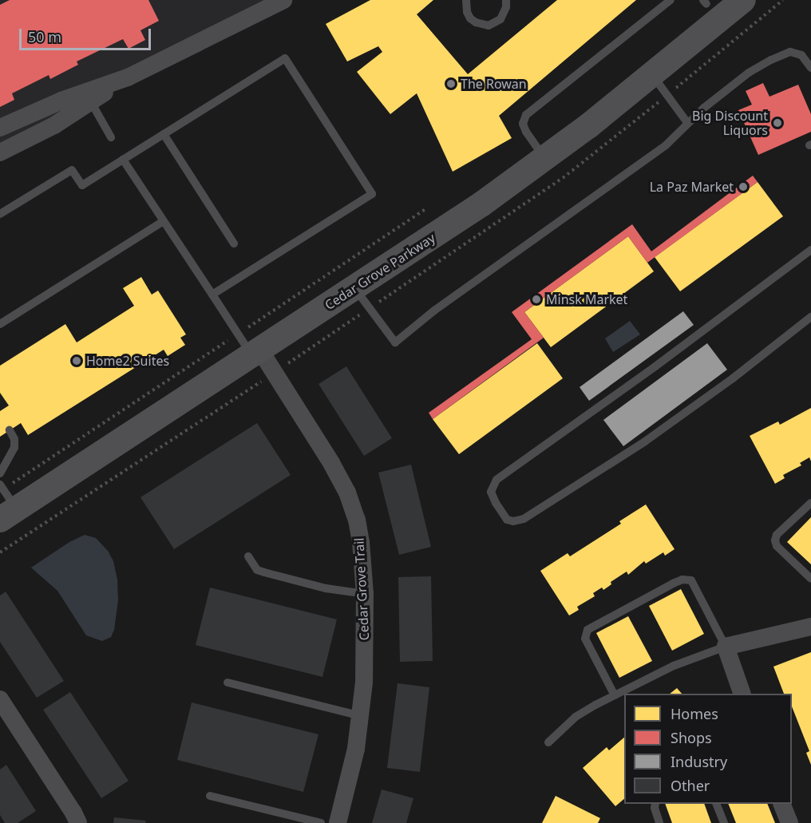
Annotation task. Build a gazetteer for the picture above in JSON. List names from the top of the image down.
{
  "streets": {
    "street": ["Cedar Grove Parkway", "Cedar Grove Trail"]
  },
  "crossings": [
    ["Cedar Grove Parkway", "Cedar Grove Trail"]
  ],
  "places": [
    "The Rowan",
    "Big Discount Liquors",
    "La Paz Market",
    "Minsk Market",
    "Home2 Suites"
  ],
  "legend": [
    "Homes",
    "Shops",
    "Industry",
    "Other"
  ],
  "scale_bar": "50 m"
}
